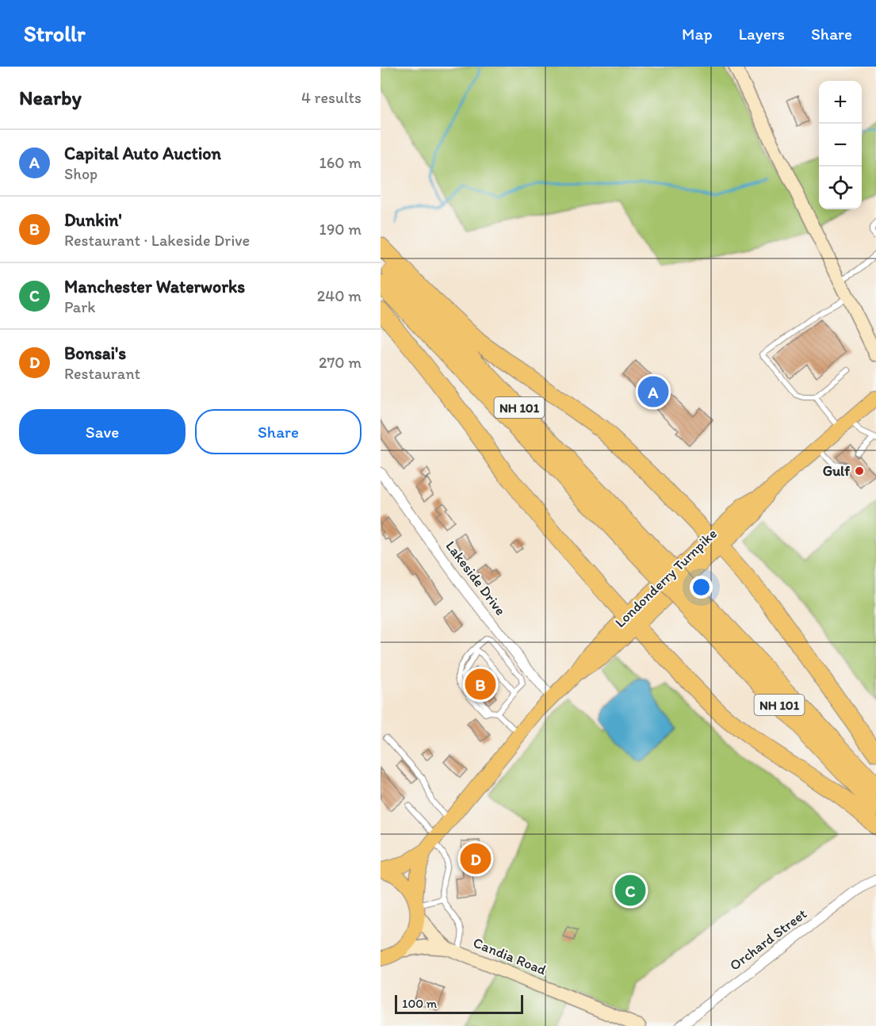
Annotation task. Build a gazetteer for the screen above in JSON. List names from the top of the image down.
{
  "streets": {
    "highway": ["NH 101"],
    "main road": ["Londonderry Turnpike", "Candia Road"],
    "street": ["Lakeside Drive", "Orchard Street"]
  },
  "crossings": [
    ["Lakeside Drive", "Londonderry Turnpike"],
    ["Londonderry Turnpike", "Candia Road"]
  ],
  "places": ["Gulf"],
  "scale_bar": "100 m",
  "page": {
    "header": "Strollr",
    "nav": ["Map", "Layers", "Share"],
    "heading": ["Nearby", "4 results"],
    "map_buttons": ["+", "−"],
    "list": [
      {
        "mark": "A",
        "name": "Capital Auto Auction",
        "note": "Shop",
        "value": "160 m"
      },
      {
        "mark": "B",
        "name": "Dunkin'",
        "note": "Restaurant · Lakeside Drive",
        "value": "190 m"
      },
      {
        "mark": "C",
        "name": "Manchester Waterworks",
        "note": "Park",
        "value": "240 m"
      },
      {
        "mark": "D",
        "name": "Bonsai's",
        "note": "Restaurant",
        "value": "270 m"
      }
    ],
    "pins": [
      "A",
      "B",
      "D",
      "C"
    ],
    "buttons": ["Save", "Share"],
    "scale": "100 m"
  }
}
